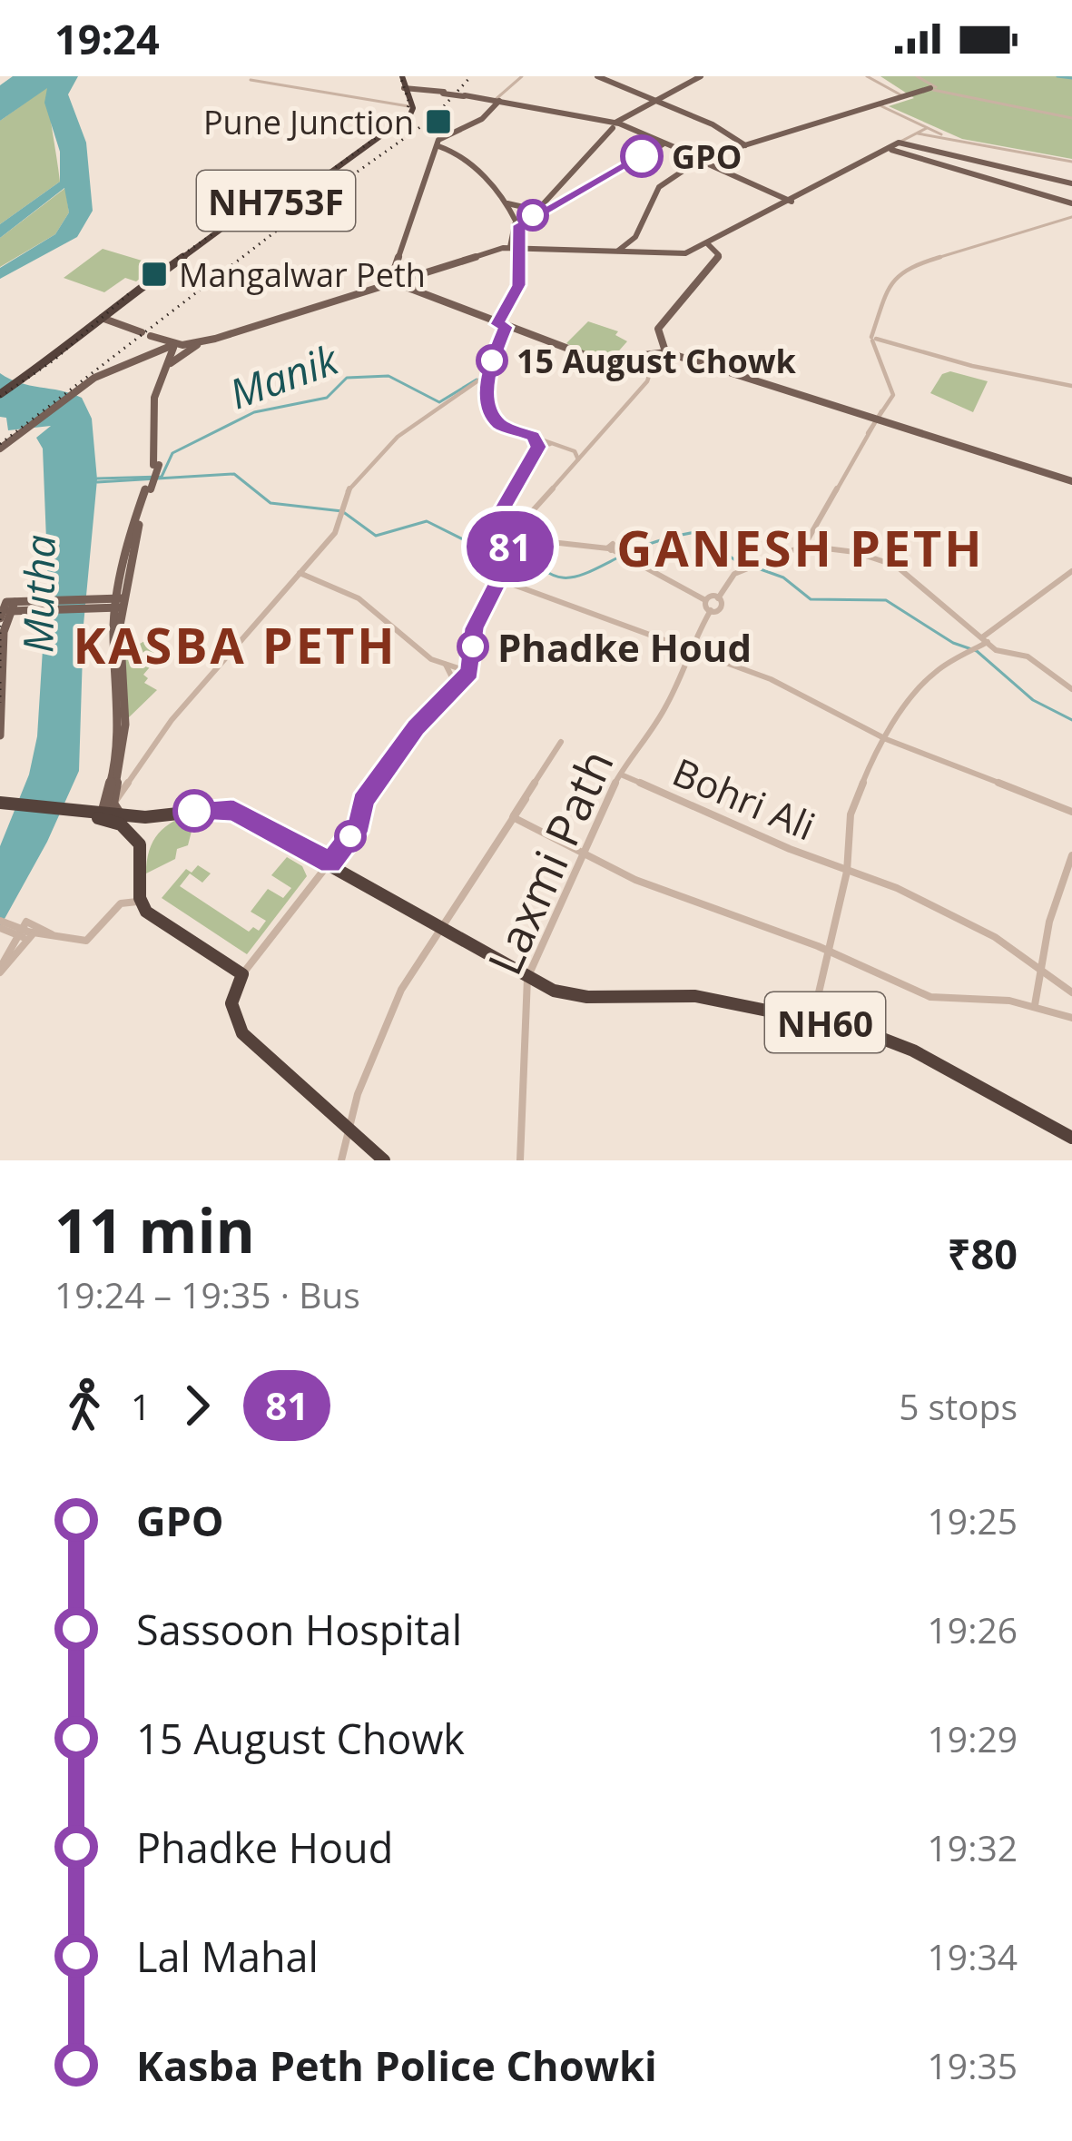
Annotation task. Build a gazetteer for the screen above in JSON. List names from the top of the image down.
{
  "streets": {
    "highway": ["NH753F", "NH60"],
    "street": ["Bohri Ali", "Laxmi Path"]
  },
  "crossings": [
    ["Bohri Ali", "Laxmi Path"],
    ["Laxmi Path", "NH60"]
  ],
  "districts": ["GANESH PETH", "KASBA PETH"],
  "water": ["Manik", "Mutha"],
  "places": {
    "transit": ["Pune Junction", "Mangalwar Peth"],
    "other": ["GPO", "15 August Chowk", "Phadke Houd"]
  },
  "lines": ["bus line 81"],
  "page": {
    "status": "19:24",
    "on_map": "81",
    "heading": ["11 min", "19:24 – 19:35 · Bus", "₹80"],
    "legs": ["1", "81", "5 stops"],
    "list": [
      {
        "name": "GPO",
        "value": "19:25"
      },
      {
        "name": "Sassoon Hospital",
        "value": "19:26"
      },
      {
        "name": "15 August Chowk",
        "value": "19:29"
      },
      {
        "name": "Phadke Houd",
        "value": "19:32"
      },
      {
        "name": "Lal Mahal",
        "value": "19:34"
      },
      {
        "name": "Kasba Peth Police Chowki",
        "value": "19:35"
      }
    ]
  }
}
